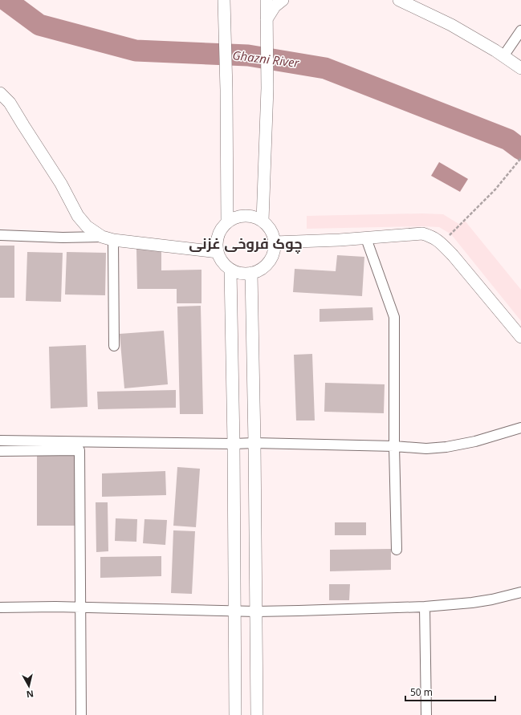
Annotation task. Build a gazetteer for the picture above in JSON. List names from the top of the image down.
{
  "districts": ["چوک فروخی غزنی"],
  "water": ["Ghazni River"],
  "scale_bar": "50 m",
  "north": "bottom"
}
